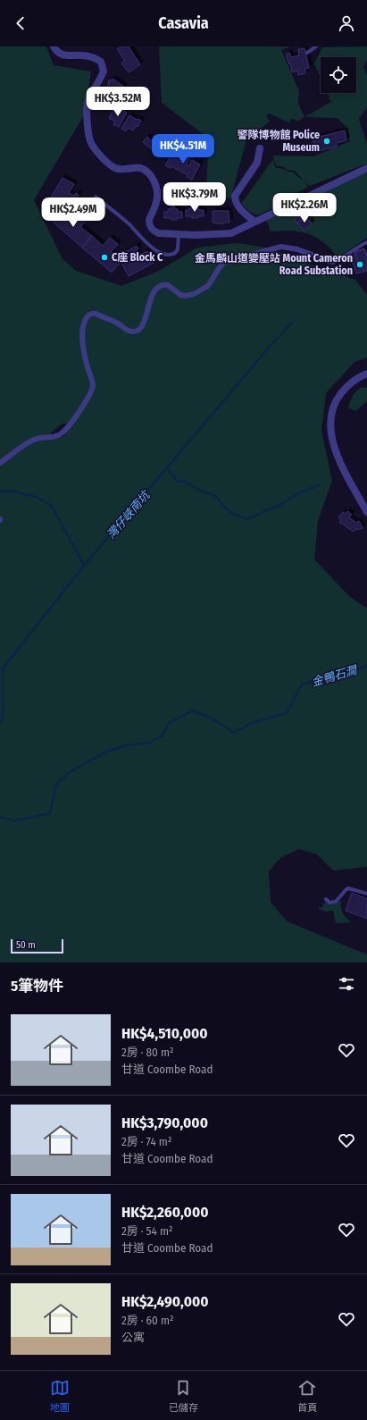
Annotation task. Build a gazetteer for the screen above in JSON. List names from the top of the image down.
{
  "water": ["灣仔峽南坑", "金鴨石澗"],
  "places": ["警隊博物館 Police Museum", "C座 Block C", "金馬麟山道變壓站 Mount Cameron Road Substation"],
  "scale_bar": "50 m",
  "page": {
    "header": "Casavia",
    "price": [
      "HK$3.52M",
      "HK$4.51M",
      "HK$3.79M",
      "HK$2.26M",
      "HK$2.49M"
    ],
    "scale": "50 m",
    "heading": "5筆物件",
    "list": [
      {
        "name": "HK$4,510,000",
        "note": "2房 · 80 m² · 甘道 Coombe Road"
      },
      {
        "name": "HK$3,790,000",
        "note": "2房 · 74 m² · 甘道 Coombe Road"
      },
      {
        "name": "HK$2,260,000",
        "note": "2房 · 54 m² · 甘道 Coombe Road"
      },
      {
        "name": "HK$2,490,000",
        "note": "2房 · 60 m² · 公寓"
      }
    ],
    "tabs": ["地圖", "已儲存", "首頁"]
  }
}
